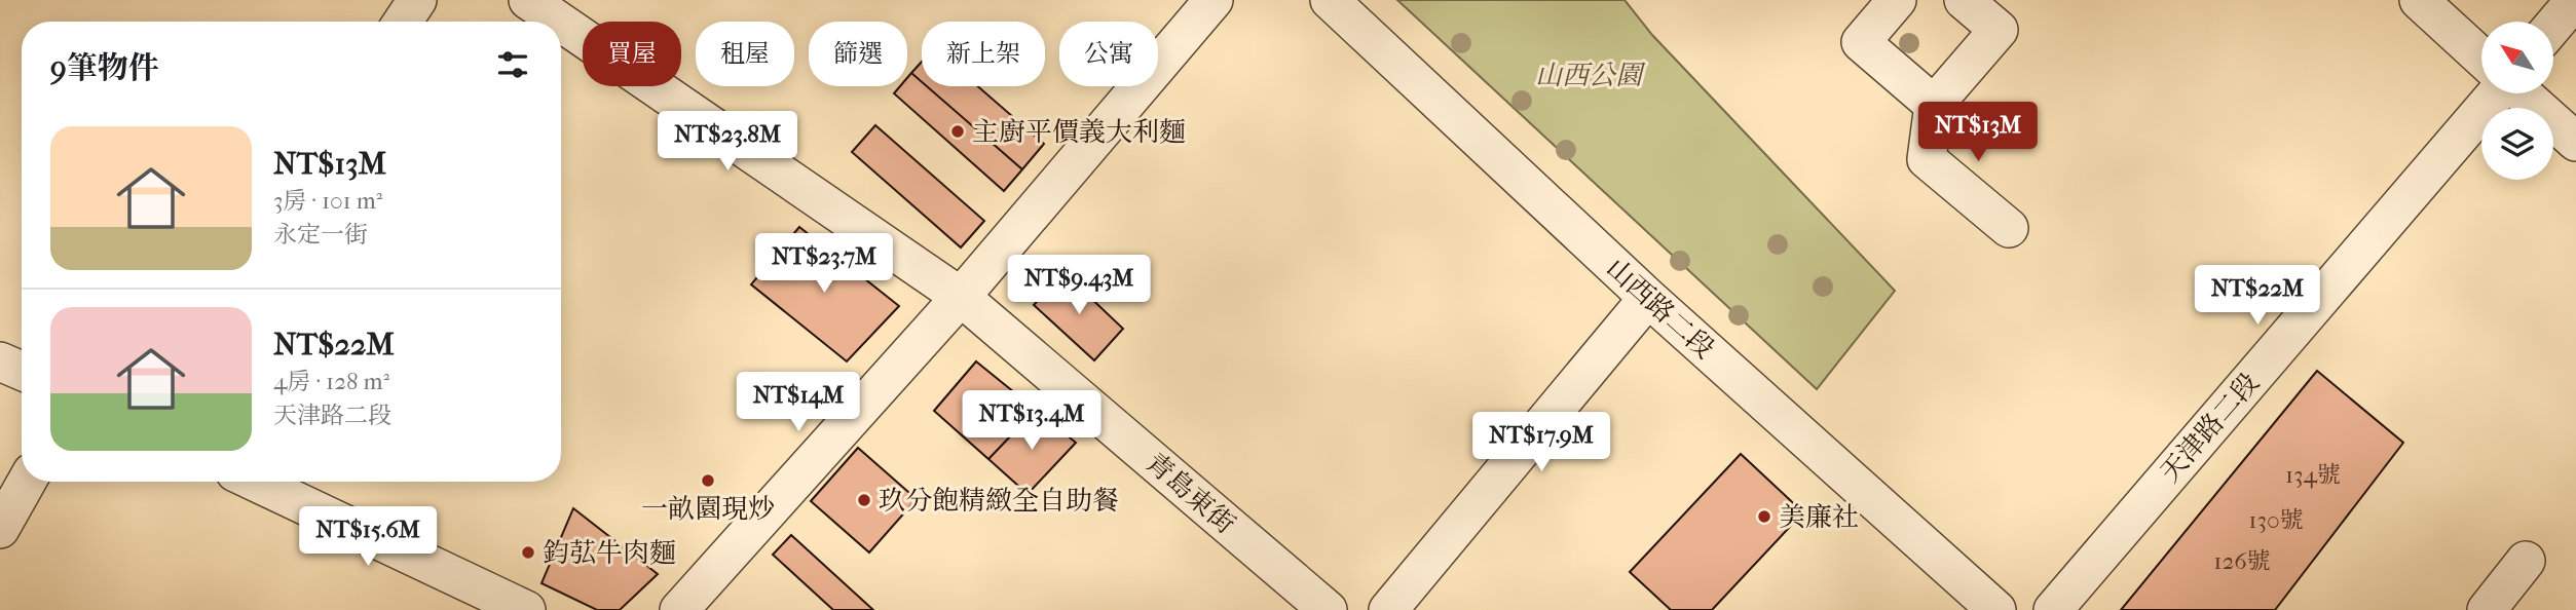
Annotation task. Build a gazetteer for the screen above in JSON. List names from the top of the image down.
{
  "streets": {
    "street": ["山西路二段", "天津路二段", "青島東街"]
  },
  "parks": ["山西公園"],
  "places": [
    "主廚平價義大利麵",
    "一畝園現炒",
    "玖分飽精緻全自助餐",
    "美廉社",
    "鈞苰牛肉麵"
  ],
  "house_numbers": ["134號", "130號", "126號"],
  "north": "top left",
  "page": {
    "chip": [
      "買屋",
      "租屋",
      "篩選",
      "新上架",
      "公寓"
    ],
    "heading": "9筆物件",
    "price": [
      "NT$13M",
      "NT$23.8M",
      "NT$23.7M",
      "NT$9.43M",
      "NT$22M",
      "NT$14M",
      "NT$13.4M",
      "NT$17.9M",
      "NT$15.6M"
    ],
    "list": [
      {
        "name": "NT$13M",
        "note": "3房 · 101 m² · 永定一街"
      },
      {
        "name": "NT$22M",
        "note": "4房 · 128 m² · 天津路二段"
      }
    ]
  }
}
